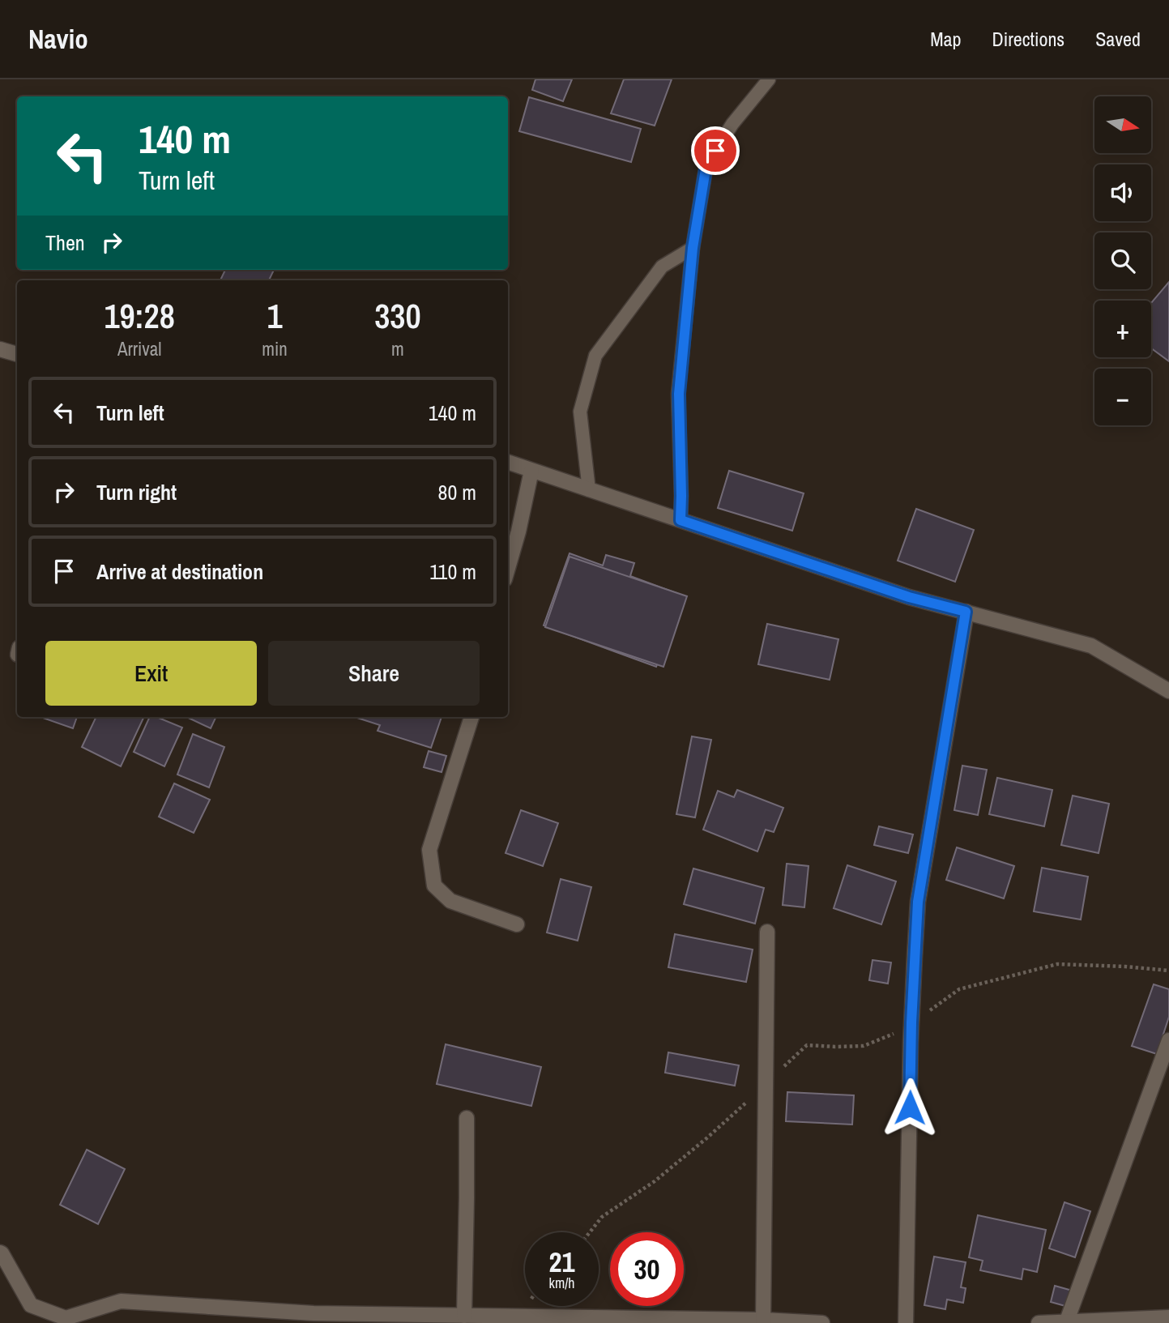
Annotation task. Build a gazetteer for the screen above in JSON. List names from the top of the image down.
{
  "north": "right",
  "page": {
    "header": "Navio",
    "nav": ["Map", "Directions", "Saved"],
    "map_buttons": ["+", "−"],
    "turn": ["140 m", "Turn left"],
    "then": "Then",
    "eta": [
      "19:28",
      "Arrival",
      "1",
      "min",
      "330",
      "m"
    ],
    "list": [
      {
        "name": "Turn left",
        "value": "140 m"
      },
      {
        "name": "Turn right",
        "value": "80 m"
      },
      {
        "name": "Arrive at destination",
        "value": "110 m"
      }
    ],
    "buttons": ["Exit", "Share"],
    "speed": "21 km/h",
    "limit": "30"
  }
}
